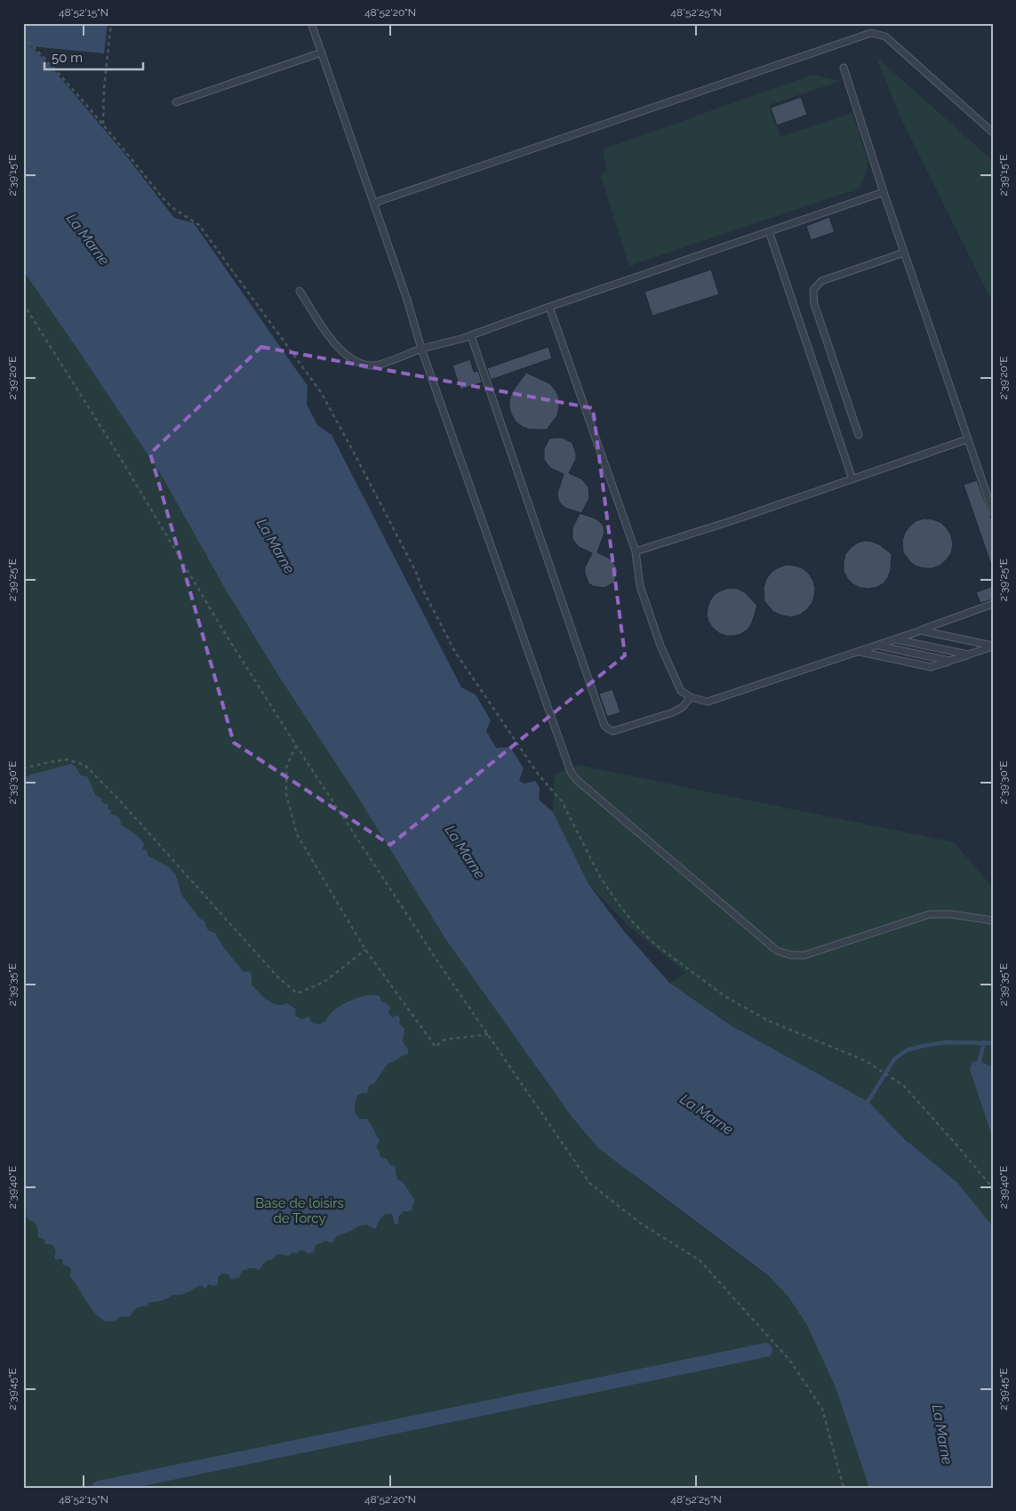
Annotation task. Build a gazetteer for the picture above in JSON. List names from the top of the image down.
{
  "water": ["La Marne"],
  "parks": ["Base de loisirs de Torcy"],
  "scale_bar": "50 m",
  "coordinates": [
    "48°52'15\"N",
    "48°52'20\"N",
    "48°52'25\"N",
    "2°39'15\"E",
    "2°39'20\"E",
    "2°39'25\"E",
    "2°39'30\"E",
    "2°39'35\"E",
    "2°39'40\"E",
    "2°39'45\"E"
  ]
}
